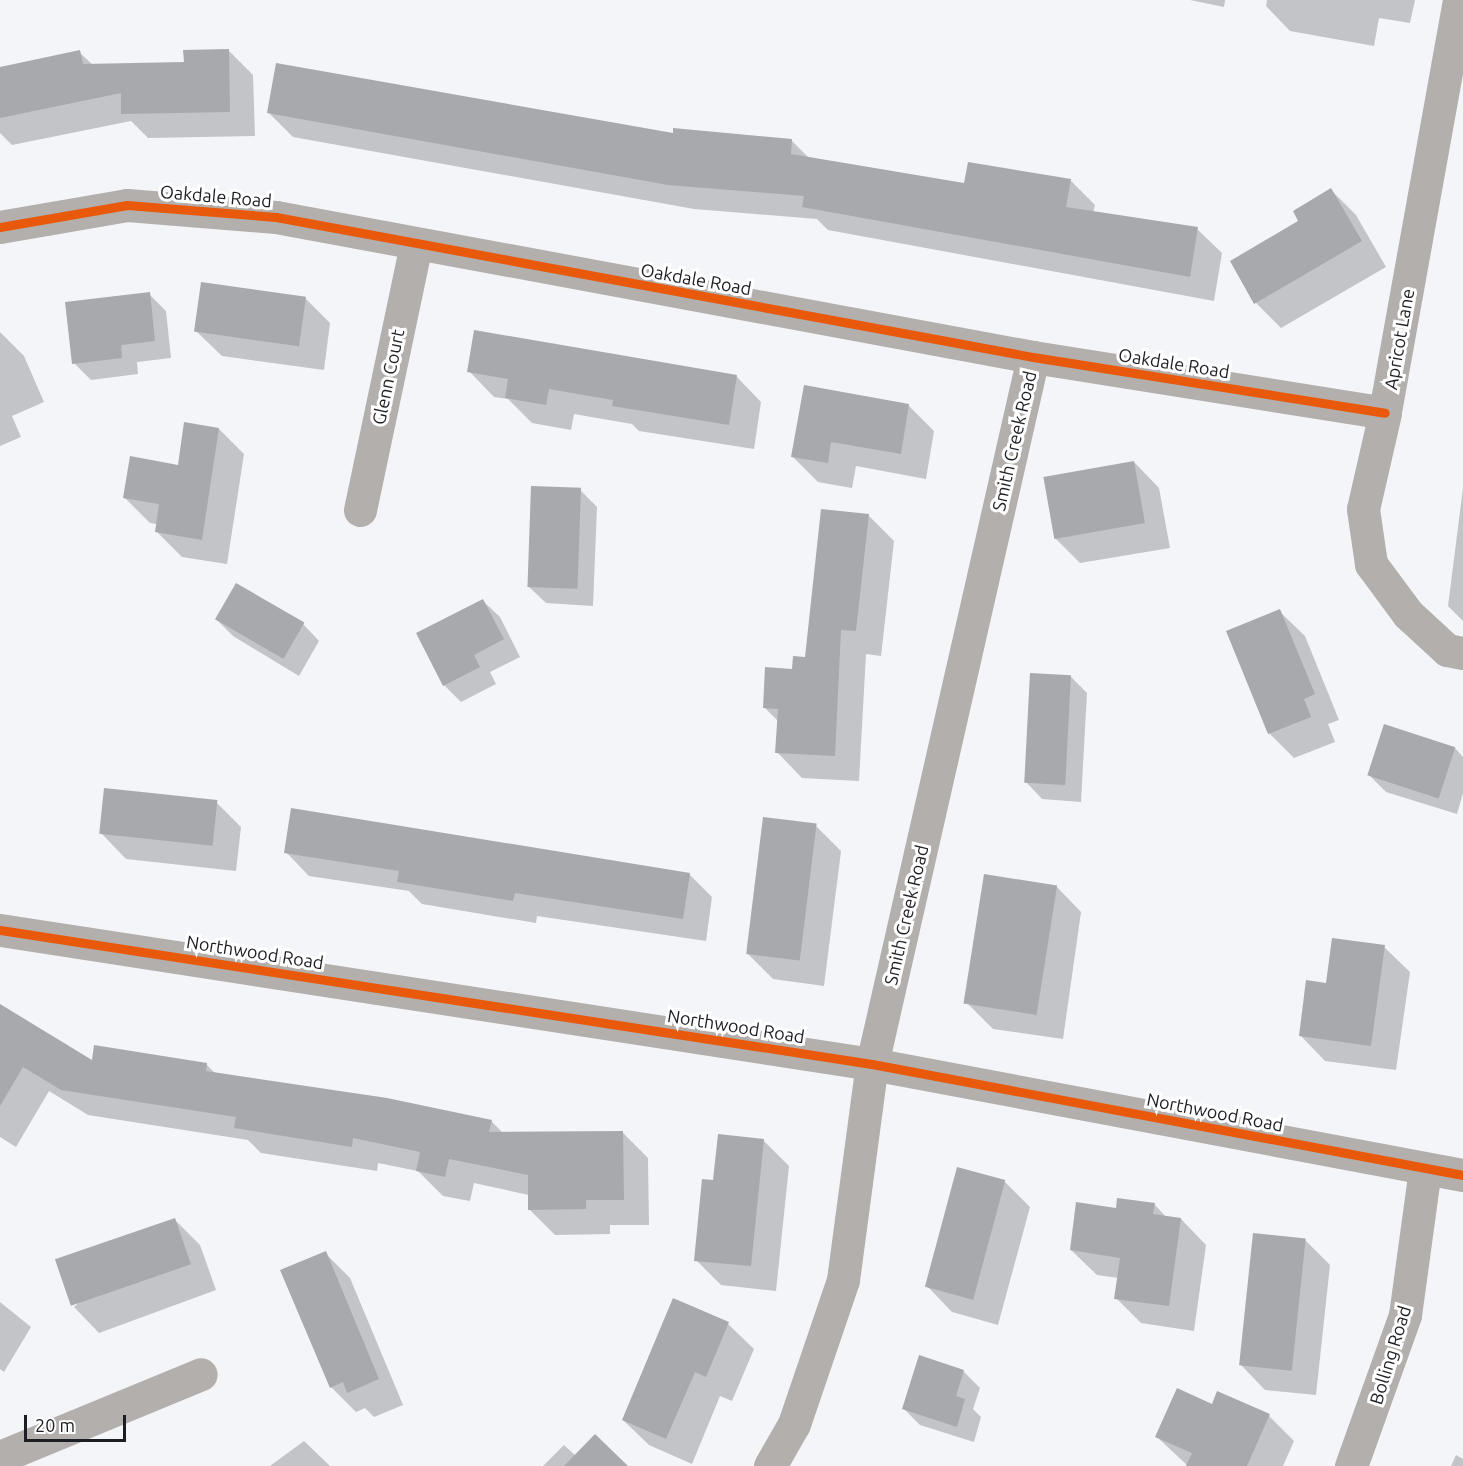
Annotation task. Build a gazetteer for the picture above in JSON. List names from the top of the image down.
{
  "streets": {
    "street": [
      "Oakdale Road",
      "Apricot Lane",
      "Glenn Court",
      "Smith Creek Road",
      "Northwood Road",
      "Bolling Road"
    ]
  },
  "crossings": [
    ["Oakdale Road", "Apricot Lane"],
    ["Oakdale Road", "Glenn Court"],
    ["Oakdale Road", "Smith Creek Road"],
    ["Smith Creek Road", "Northwood Road"],
    ["Northwood Road", "Bolling Road"]
  ],
  "scale_bar": "20 m"
}
